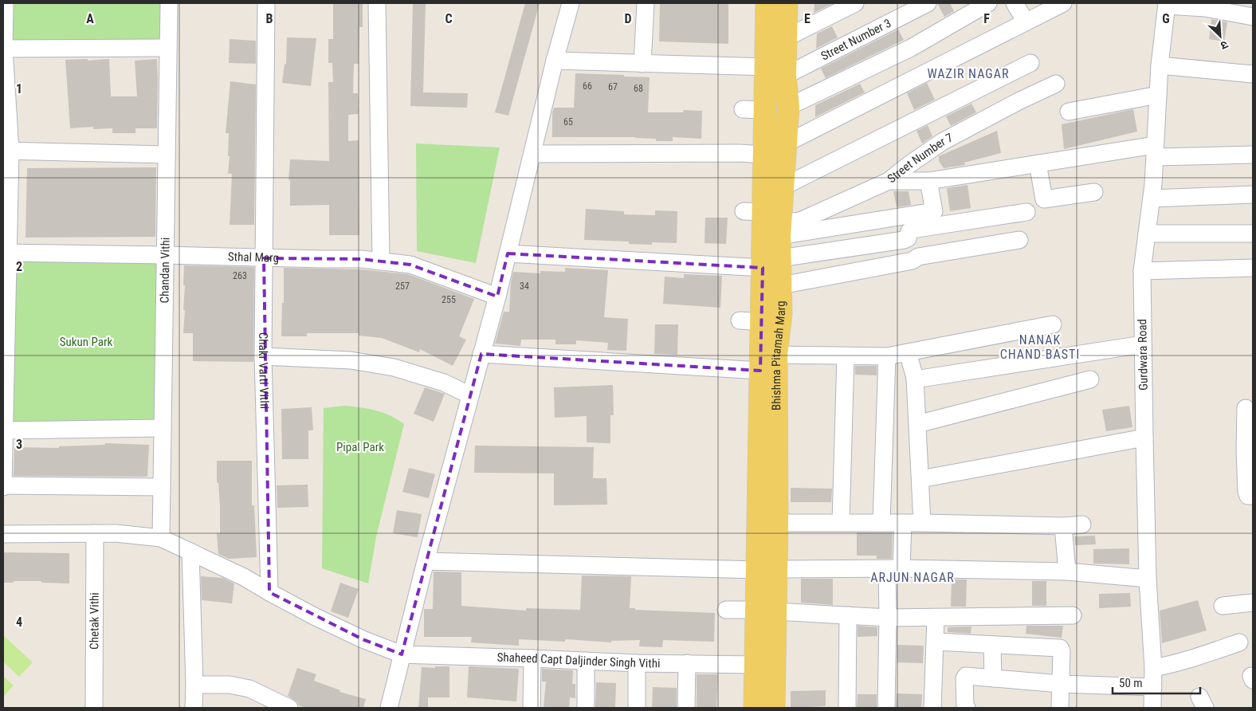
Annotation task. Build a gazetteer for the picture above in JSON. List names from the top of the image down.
{
  "streets": {
    "main road": ["Bhishma Pitamah Marg"],
    "street": [
      "Street Number 3",
      "Street Number 7",
      "Sthal Marg",
      "Chandan Vithi",
      "Gurdwara Road",
      "Chakr Varti Vithi",
      "Chetak Vithi",
      "Shaheed Capt Daljinder Singh Vithi"
    ]
  },
  "crossings": [
    ["Street Number 3", "Bhishma Pitamah Marg"],
    ["Street Number 7", "Bhishma Pitamah Marg"],
    ["Sthal Marg", "Chandan Vithi"],
    ["Sthal Marg", "Chakr Varti Vithi"],
    ["Bhishma Pitamah Marg", "Shaheed Capt Daljinder Singh Vithi"]
  ],
  "districts": ["WAZIR NAGAR", "NANAK CHAND BASTI", "ARJUN NAGAR"],
  "parks": ["Sukun Park", "Pipal Park"],
  "house_numbers": [
    "66",
    "67",
    "68",
    "65",
    "263",
    "257",
    "34",
    "255"
  ],
  "scale_bar": "50 m",
  "north": "bottom right",
  "grid": {
    "columns": [
      "A",
      "B",
      "C",
      "D",
      "E",
      "F",
      "G"
    ],
    "rows": [
      "1",
      "2",
      "3",
      "4"
    ]
  }
}
